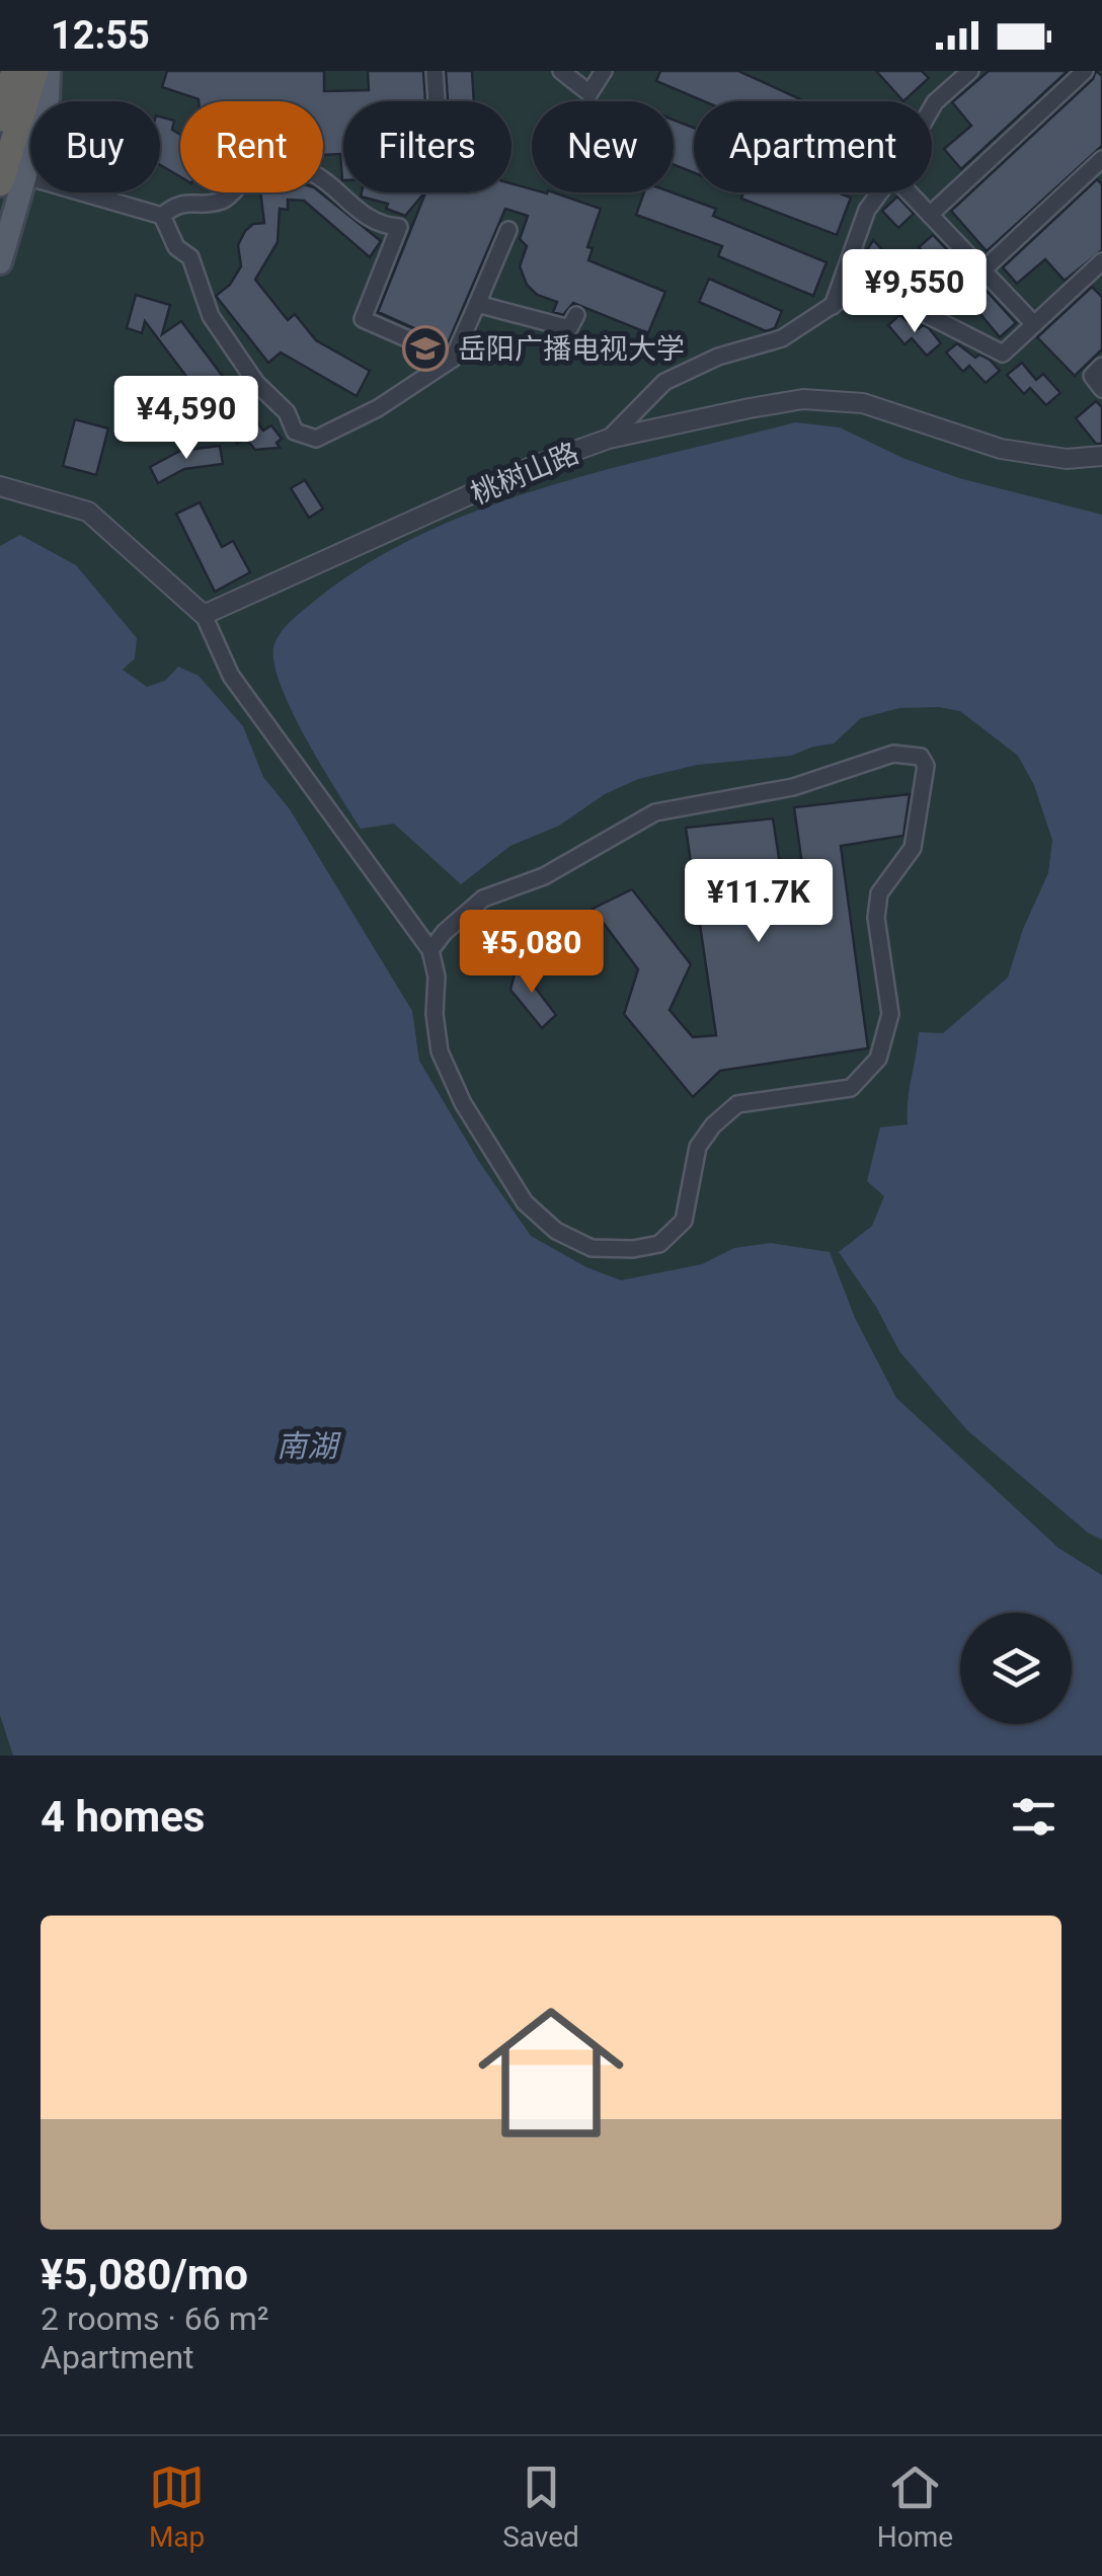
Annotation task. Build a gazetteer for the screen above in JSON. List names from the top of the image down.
{
  "streets": {
    "street": ["桃树山路"]
  },
  "water": ["南湖"],
  "places": {
    "school or university": ["岳阳广播电视大学"]
  },
  "page": {
    "status": "12:55",
    "chip": [
      "Buy",
      "Rent",
      "Filters",
      "New",
      "Apartment"
    ],
    "price": [
      "¥9,550",
      "¥4,590",
      "¥11.7K",
      "¥5,080"
    ],
    "heading": "4 homes",
    "list": [
      {
        "name": "¥5,080/mo",
        "note": "2 rooms · 66 m² · Apartment"
      }
    ],
    "tabs": ["Map", "Saved", "Home"]
  }
}
